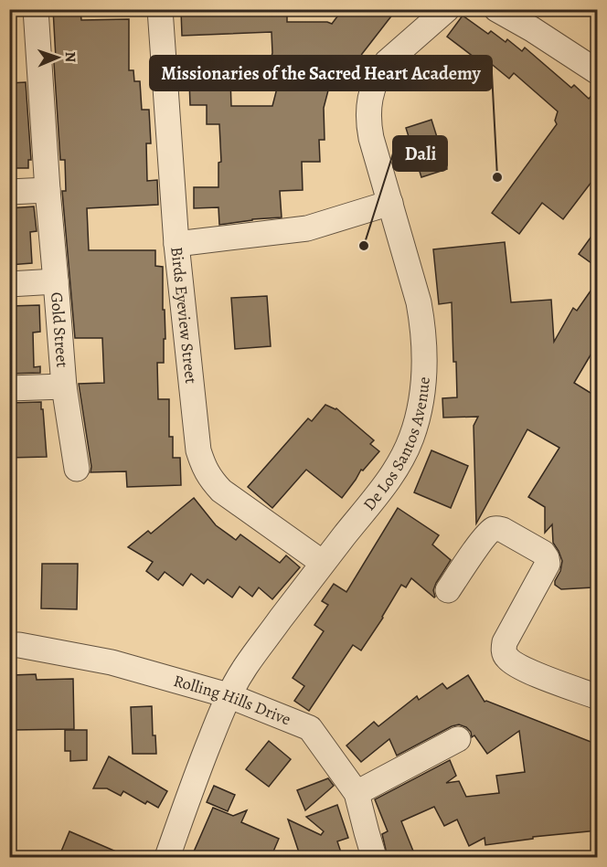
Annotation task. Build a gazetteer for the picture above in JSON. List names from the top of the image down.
{
  "streets": {
    "street": [
      "Birds Eyeview Street",
      "Gold Street",
      "De Los Santos Avenue",
      "Rolling Hills Drive"
    ]
  },
  "crossings": [
    ["Birds Eyeview Street", "De Los Santos Avenue"],
    ["De Los Santos Avenue", "Rolling Hills Drive"]
  ],
  "places": ["Missionaries of the Sacred Heart Academy", "Dali"],
  "north": "right"
}
